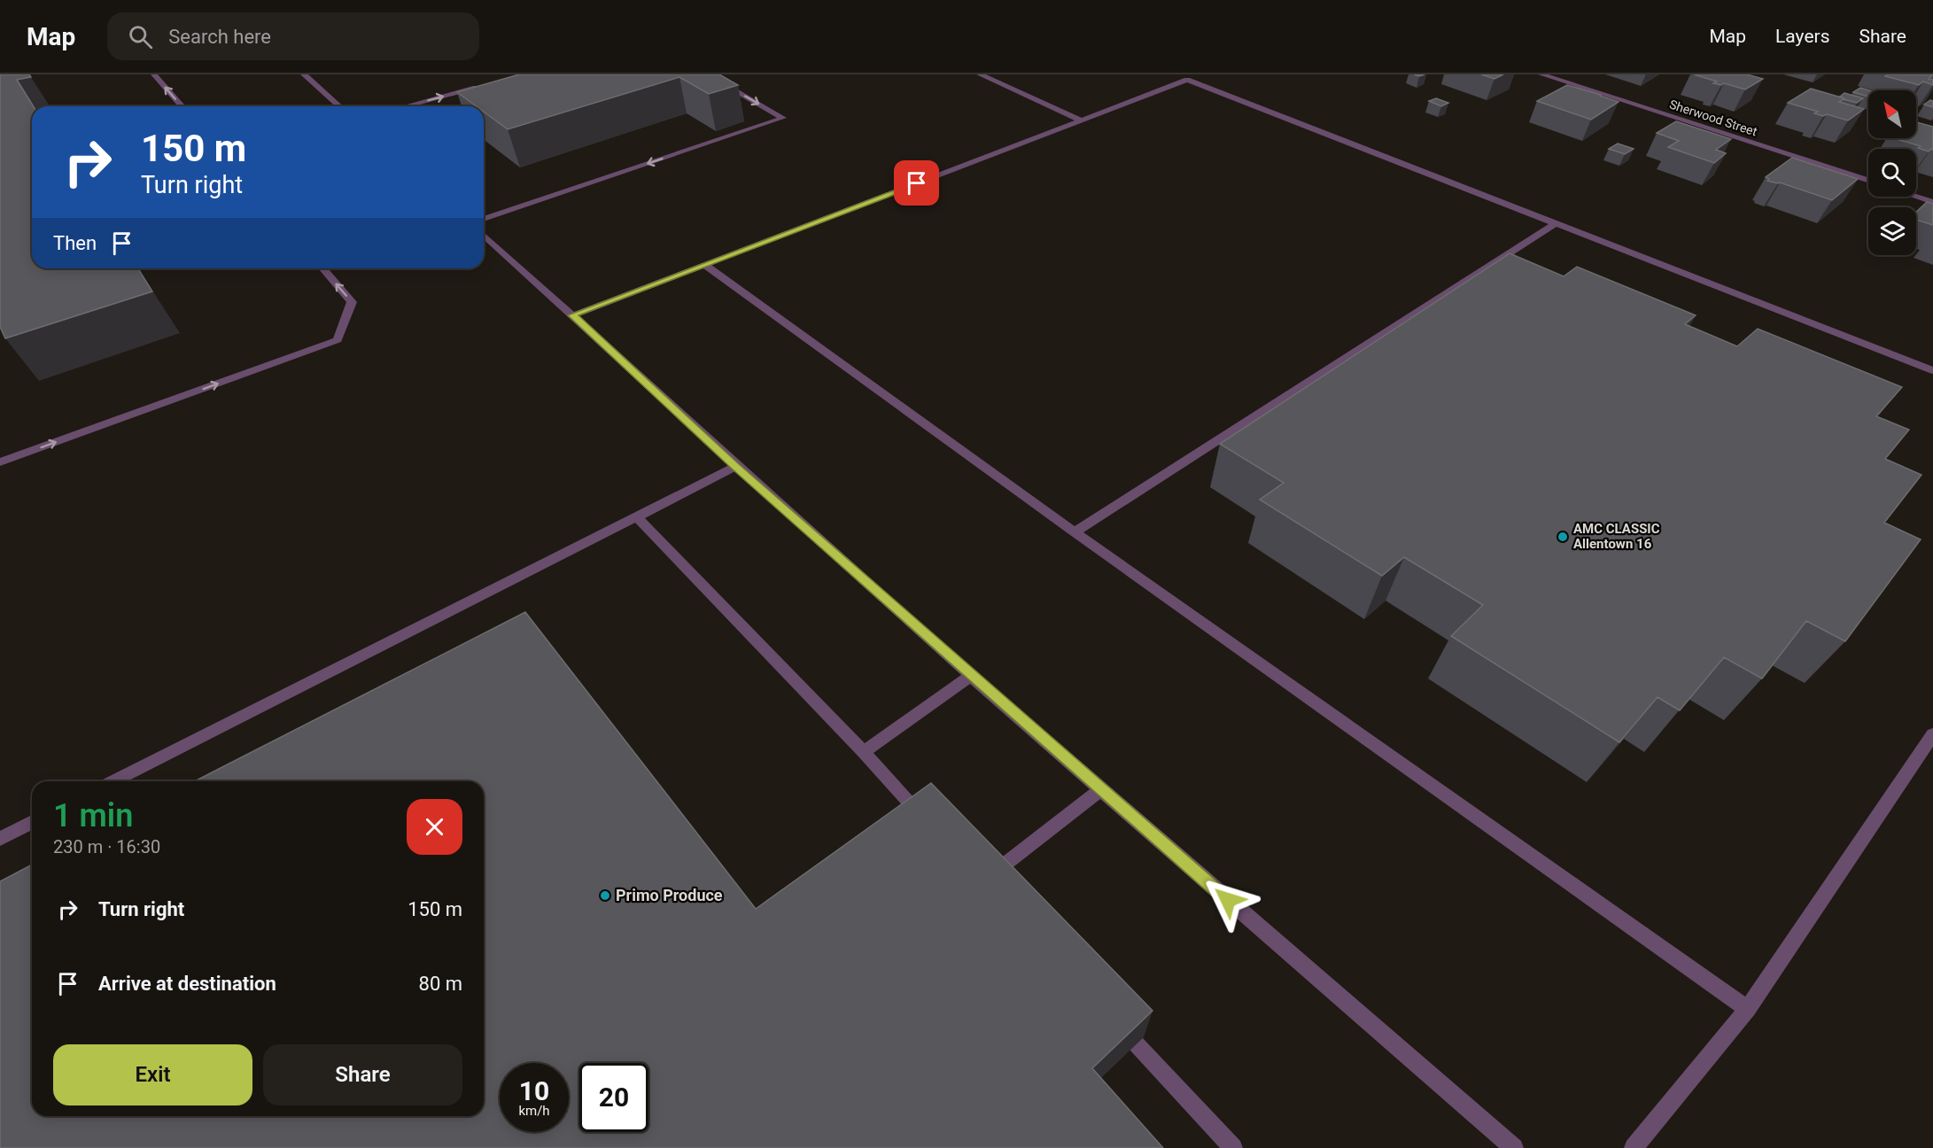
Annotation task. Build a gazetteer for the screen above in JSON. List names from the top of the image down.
{
  "streets": {
    "street": ["Sherwood Street"]
  },
  "places": ["AMC CLASSIC Allentown 16", "Primo Produce"],
  "north": "top left",
  "page": {
    "header": "Map",
    "search": "Search here",
    "nav": ["Map", "Layers", "Share"],
    "turn": ["150 m", "Turn right"],
    "then": "Then",
    "heading": ["1 min", "230 m · 16:30"],
    "list": [
      {
        "name": "Turn right",
        "value": "150 m"
      },
      {
        "name": "Arrive at destination",
        "value": "80 m"
      }
    ],
    "buttons": ["Exit", "Share"],
    "speed": "10 km/h",
    "limit": "20"
  }
}
